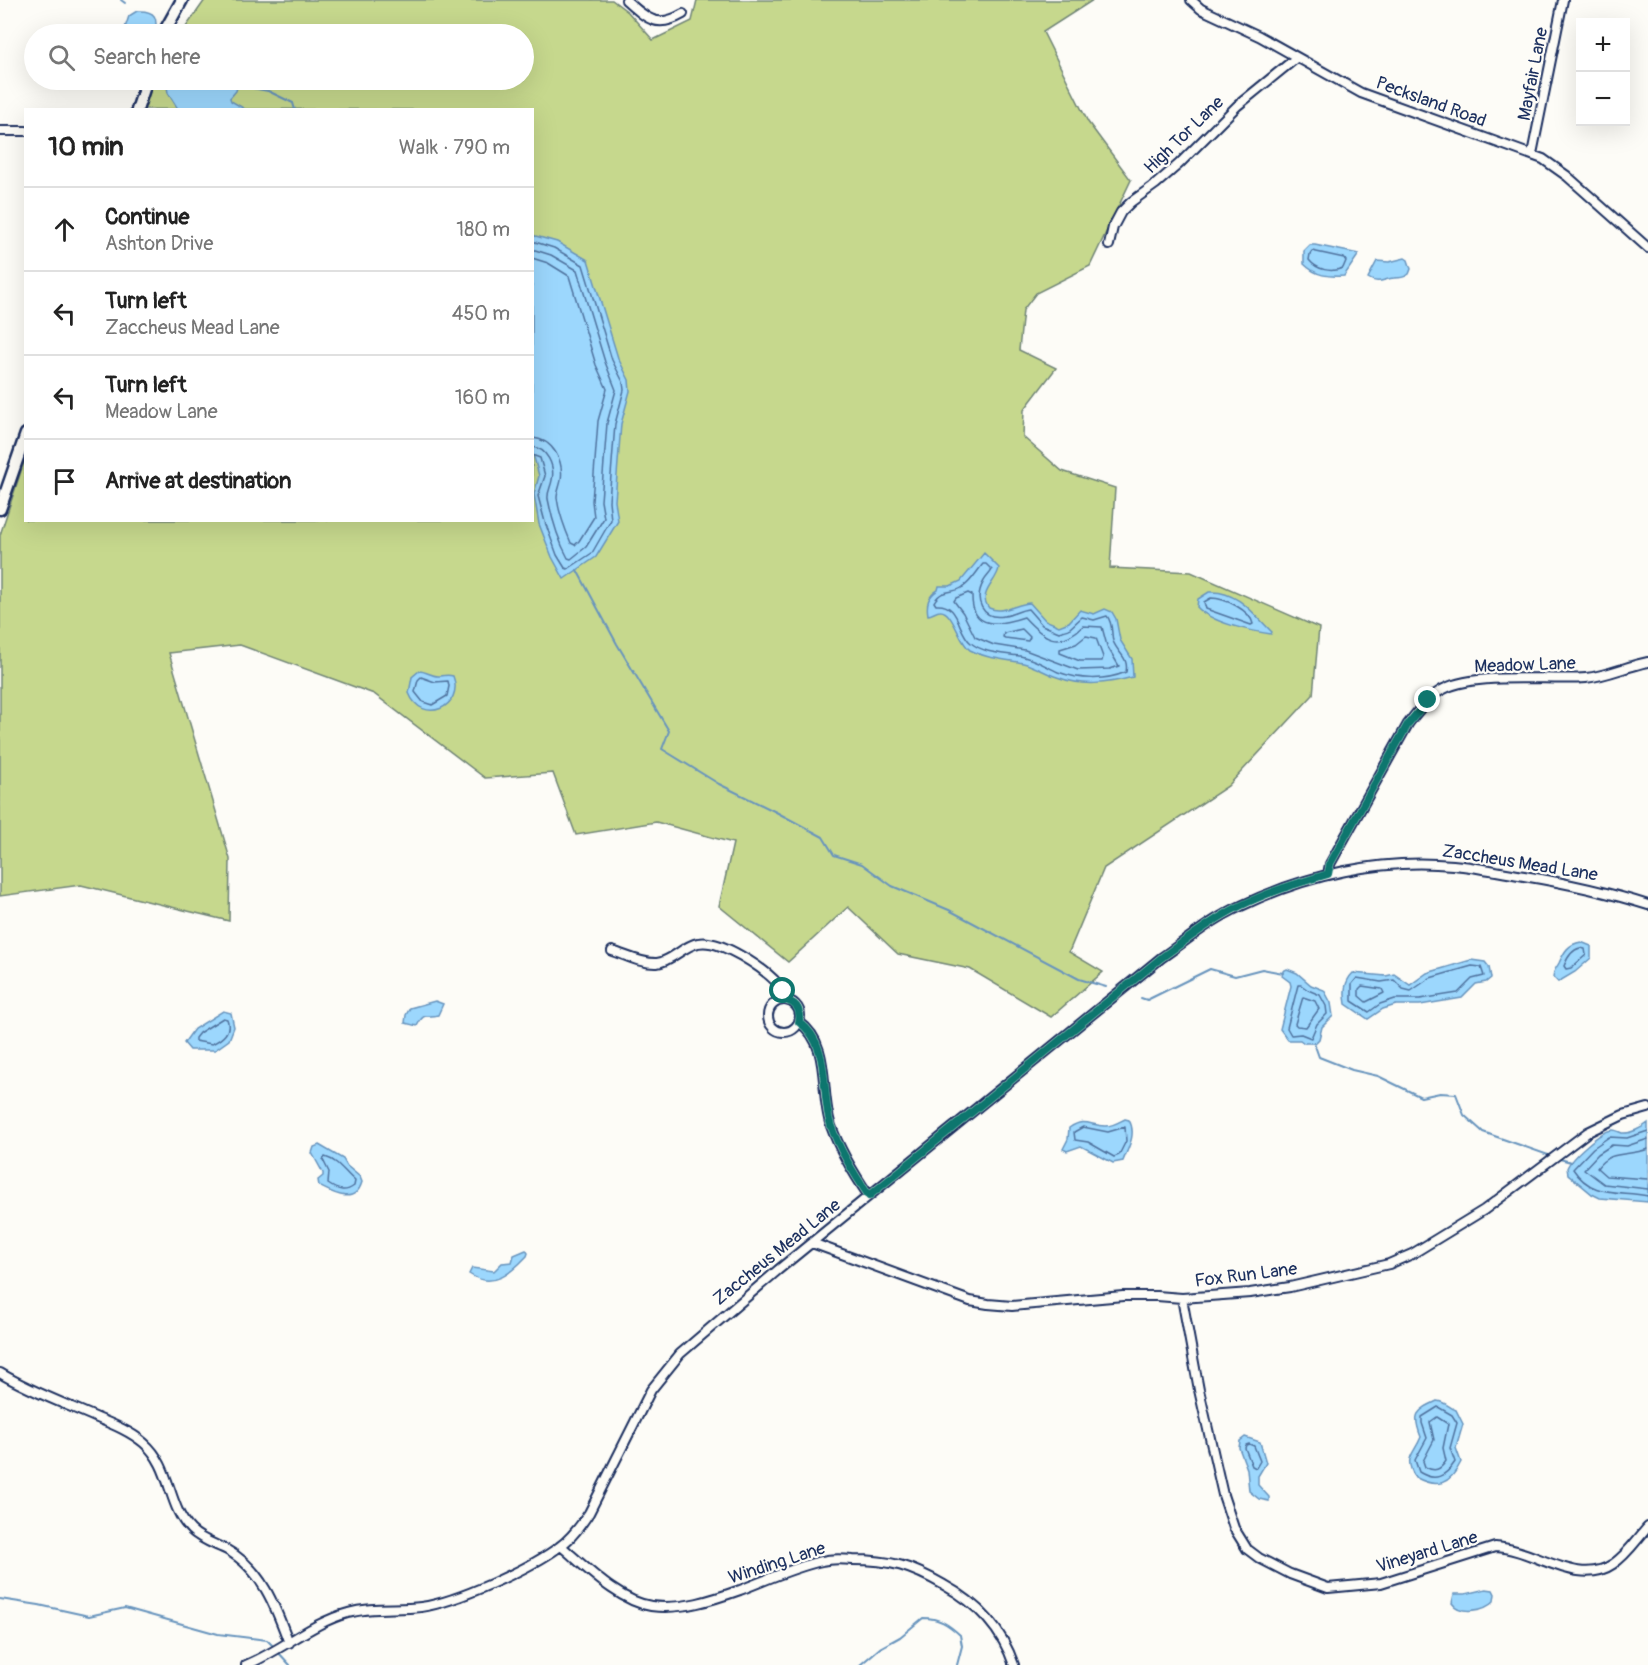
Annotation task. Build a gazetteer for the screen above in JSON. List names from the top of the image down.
{
  "streets": {
    "street": [
      "Mayfair Lane",
      "Pecksland Road",
      "High Tor Lane",
      "Meadow Lane",
      "Zaccheus Mead Lane",
      "Fox Run Lane",
      "Vineyard Lane",
      "Winding Lane"
    ]
  },
  "crossings": [
    ["Mayfair Lane", "Pecksland Road"],
    ["Pecksland Road", "High Tor Lane"],
    ["Meadow Lane", "Zaccheus Mead Lane"],
    ["Zaccheus Mead Lane", "Fox Run Lane"],
    ["Zaccheus Mead Lane", "Winding Lane"],
    ["Fox Run Lane", "Vineyard Lane"]
  ],
  "page": {
    "map_buttons": ["+", "−"],
    "search": "Search here",
    "heading": ["10 min", "Walk · 790 m"],
    "list": [
      ["Continue", "Ashton Drive", "180 m"],
      ["Turn left", "Zaccheus Mead Lane", "450 m"],
      ["Turn left", "Meadow Lane", "160 m"],
      "Arrive at destination"
    ]
  }
}
